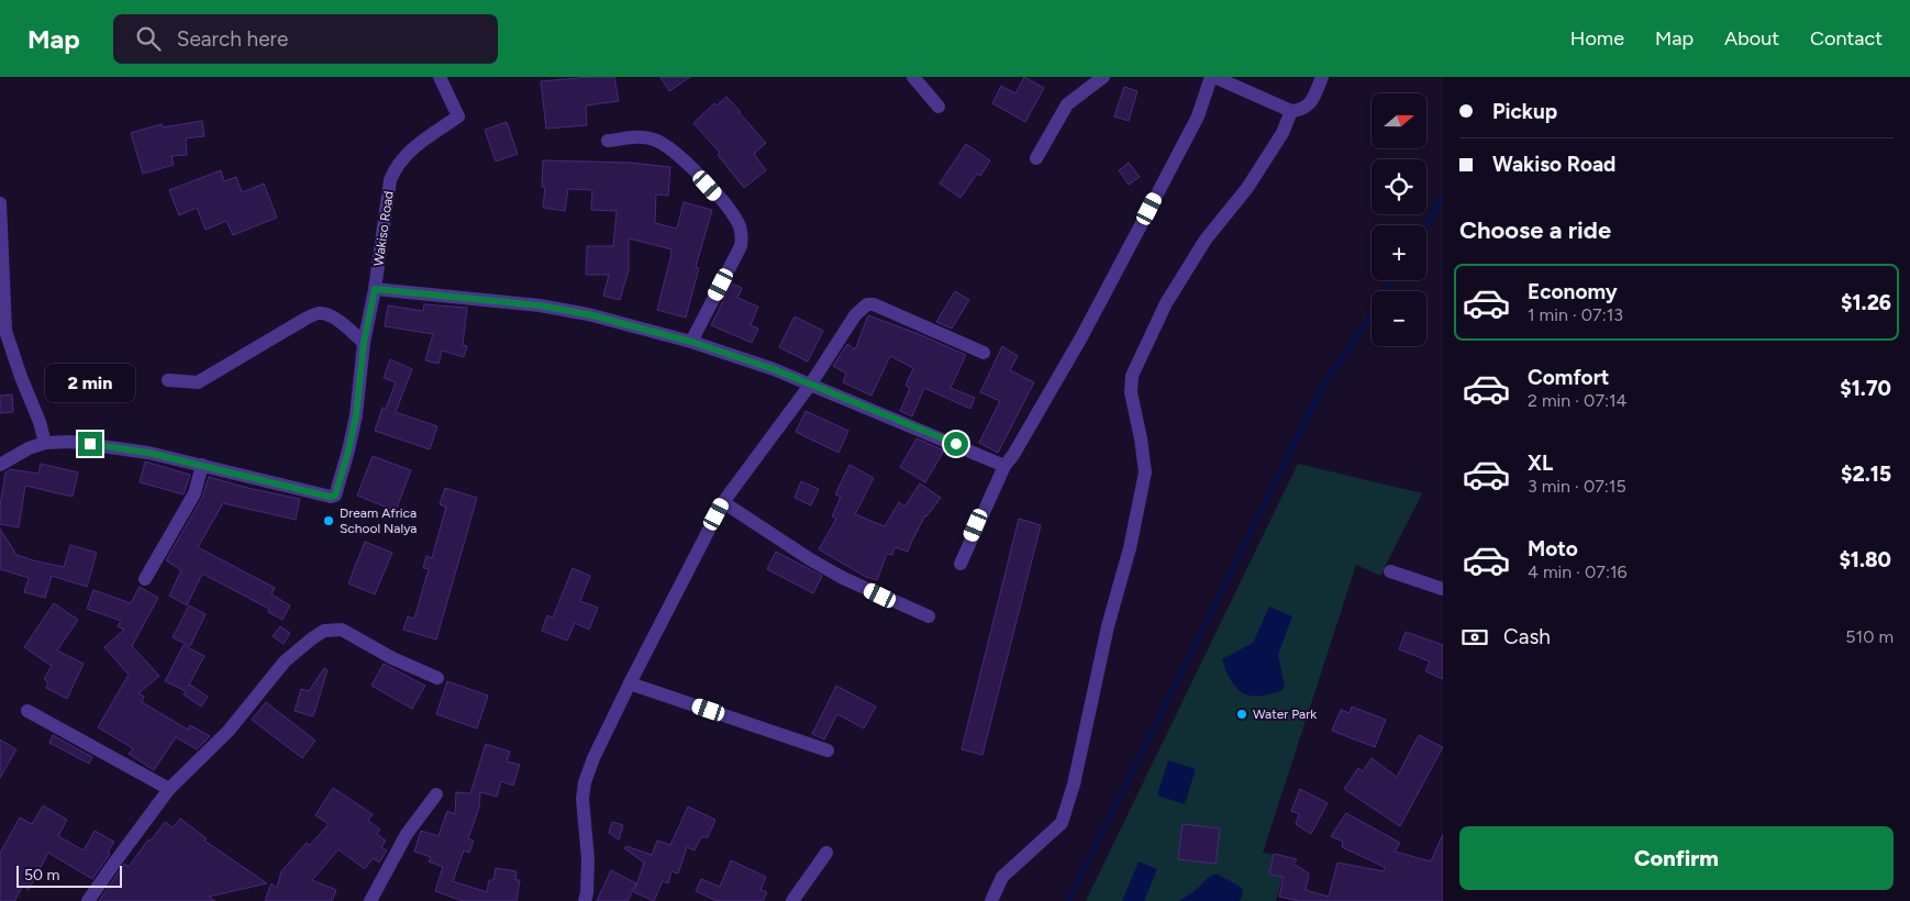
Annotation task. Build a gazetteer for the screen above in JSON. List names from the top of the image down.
{
  "streets": {
    "street": ["Wakiso Road"]
  },
  "places": ["Dream Africa School Nalya", "Water Park"],
  "scale_bar": "50 m",
  "north": "right",
  "page": {
    "header": "Map",
    "search": "Search here",
    "nav": [
      "Home",
      "Map",
      "About",
      "Contact"
    ],
    "banner": ["Pickup", "Wakiso Road"],
    "map_buttons": ["+", "−"],
    "heading": "Choose a ride",
    "list": [
      {
        "name": "Economy",
        "note": "1 min · 07:13",
        "value": "$1.26"
      },
      {
        "name": "Comfort",
        "note": "2 min · 07:14",
        "value": "$1.70"
      },
      {
        "name": "XL",
        "note": "3 min · 07:15",
        "value": "$2.15"
      },
      {
        "name": "Moto",
        "note": "4 min · 07:16",
        "value": "$1.80"
      }
    ],
    "bubble": "2 min",
    "pay": ["Cash", "510 m"],
    "buttons": "Confirm",
    "scale": "50 m"
  }
}
